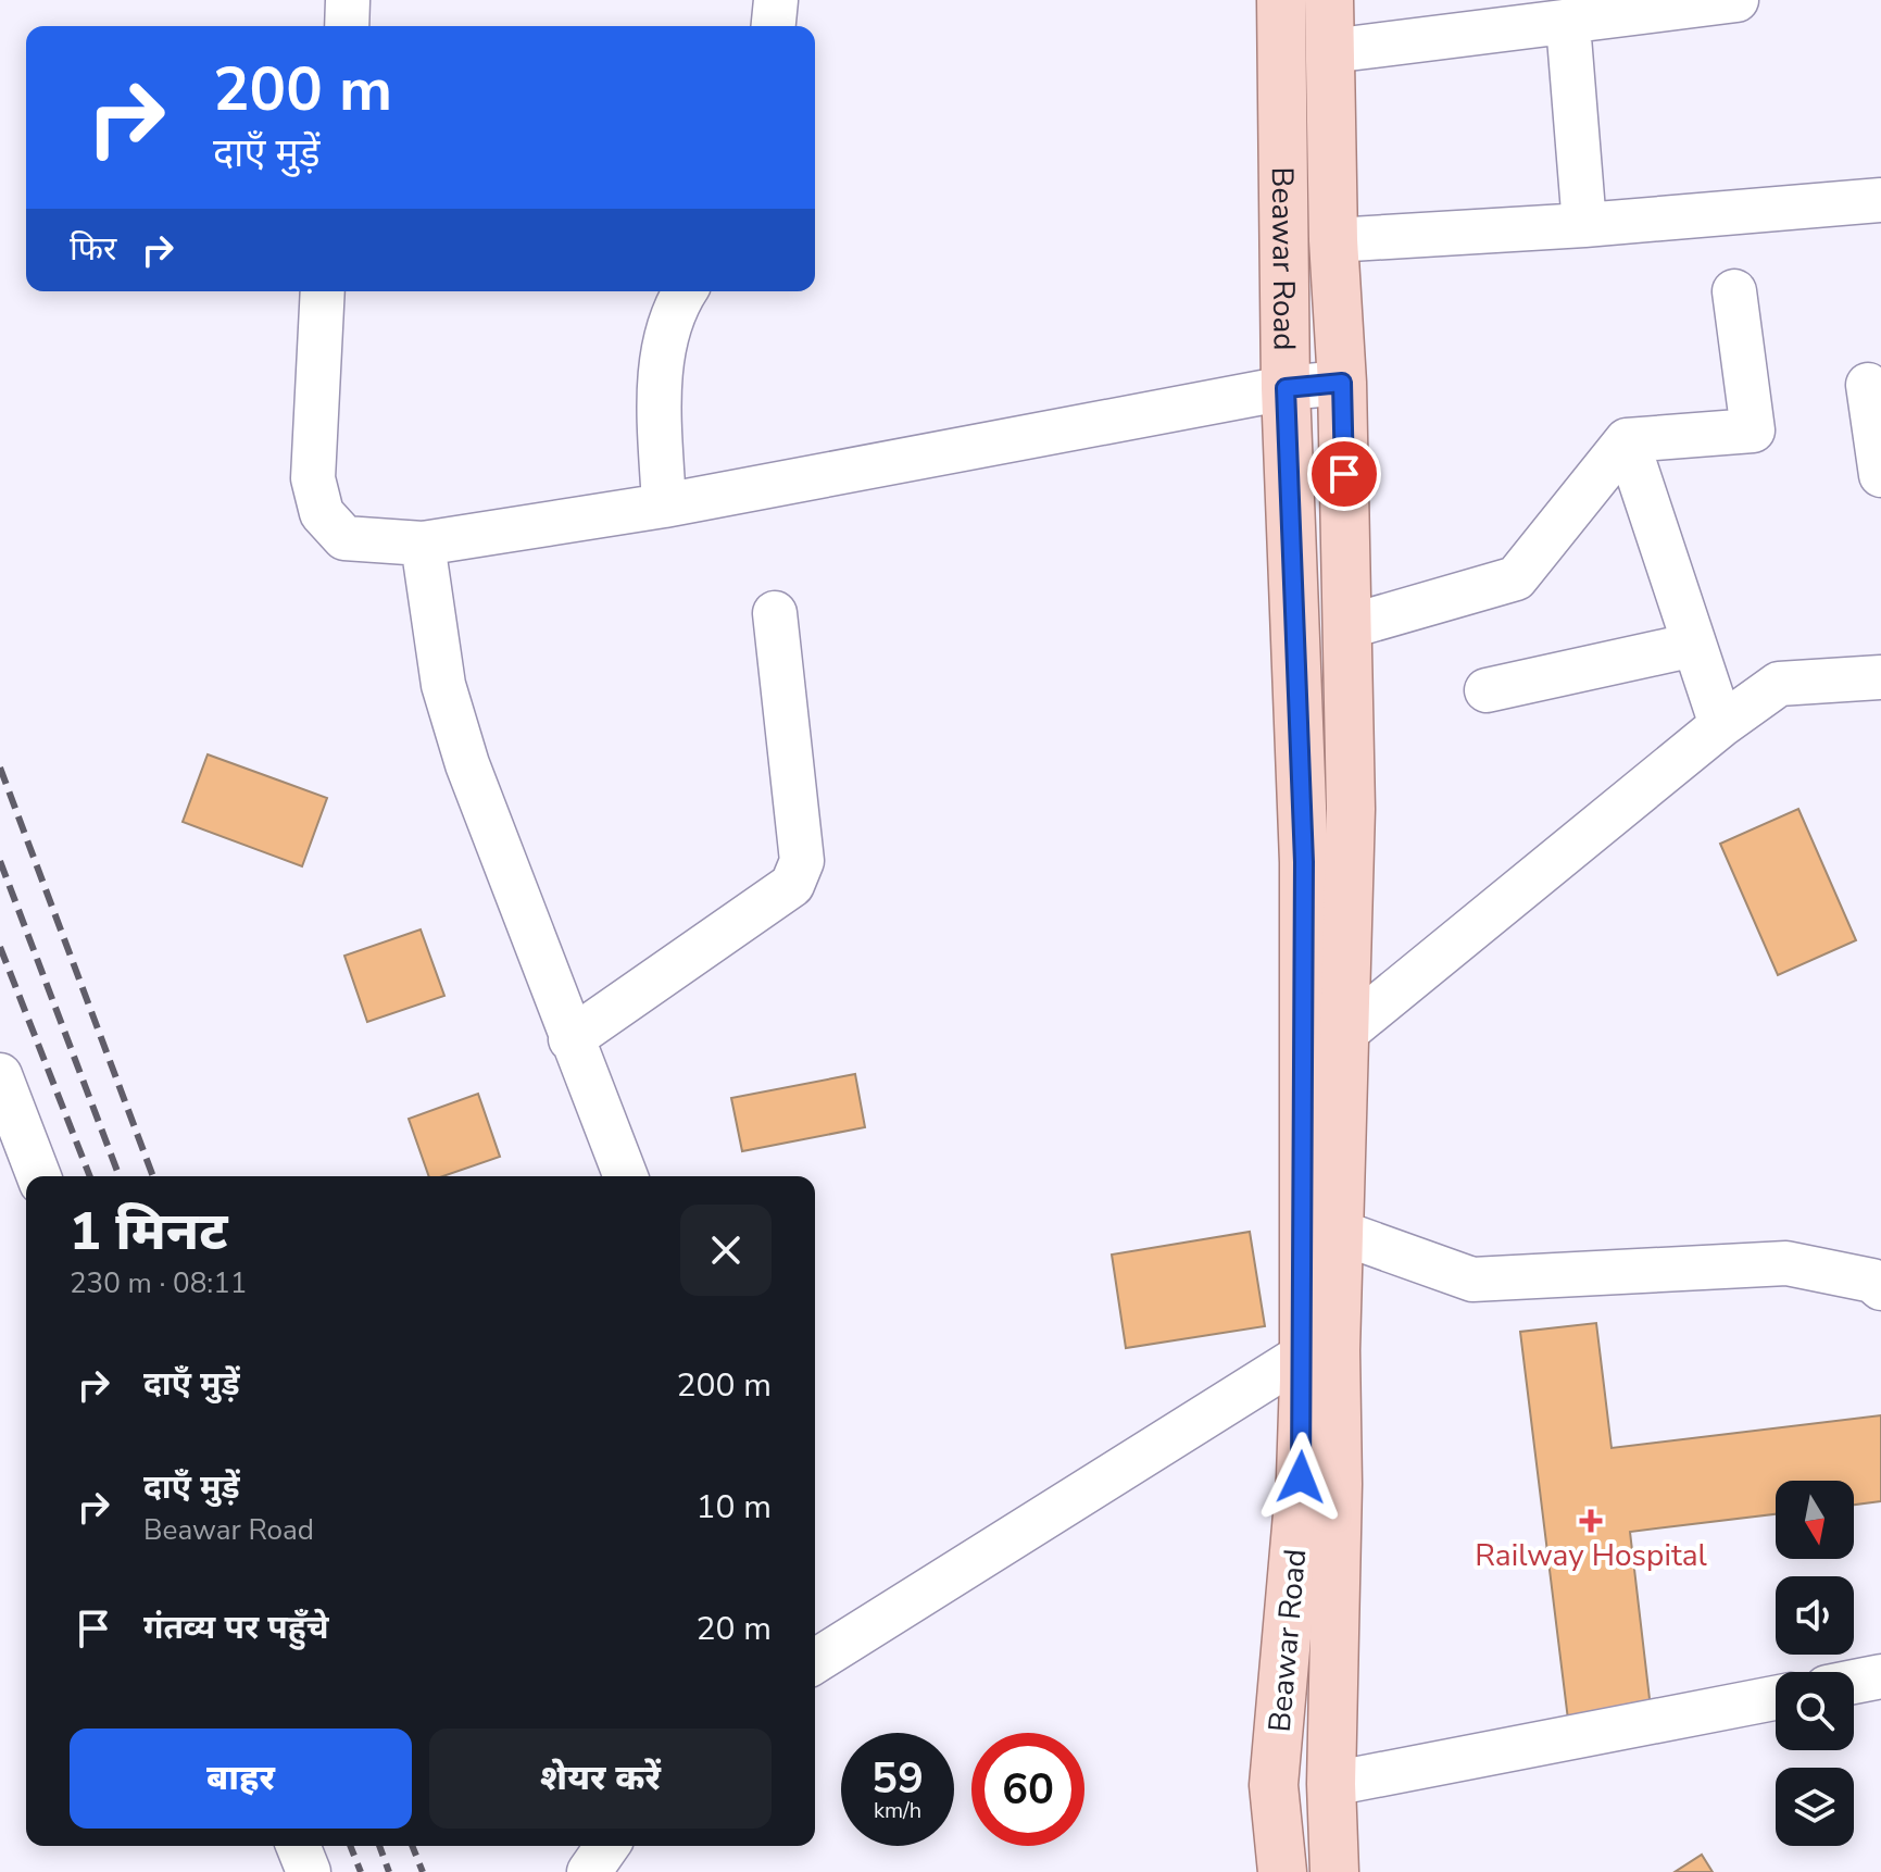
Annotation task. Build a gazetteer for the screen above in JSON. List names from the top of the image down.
{
  "streets": {
    "main road": ["Beawar Road"]
  },
  "places": {
    "health": ["Railway Hospital"]
  },
  "north": "bottom",
  "page": {
    "turn": ["200 m", "दाएँ मुड़ें"],
    "then": "फिर",
    "heading": ["1 मिनट", "230 m · 08:11"],
    "list": [
      {
        "name": "दाएँ मुड़ें",
        "value": "200 m"
      },
      {
        "name": "दाएँ मुड़ें",
        "note": "Beawar Road",
        "value": "10 m"
      },
      {
        "name": "गंतव्य पर पहुँचे",
        "value": "20 m"
      }
    ],
    "buttons": ["बाहर", "शेयर करें"],
    "speed": "59 km/h",
    "limit": "60"
  }
}
